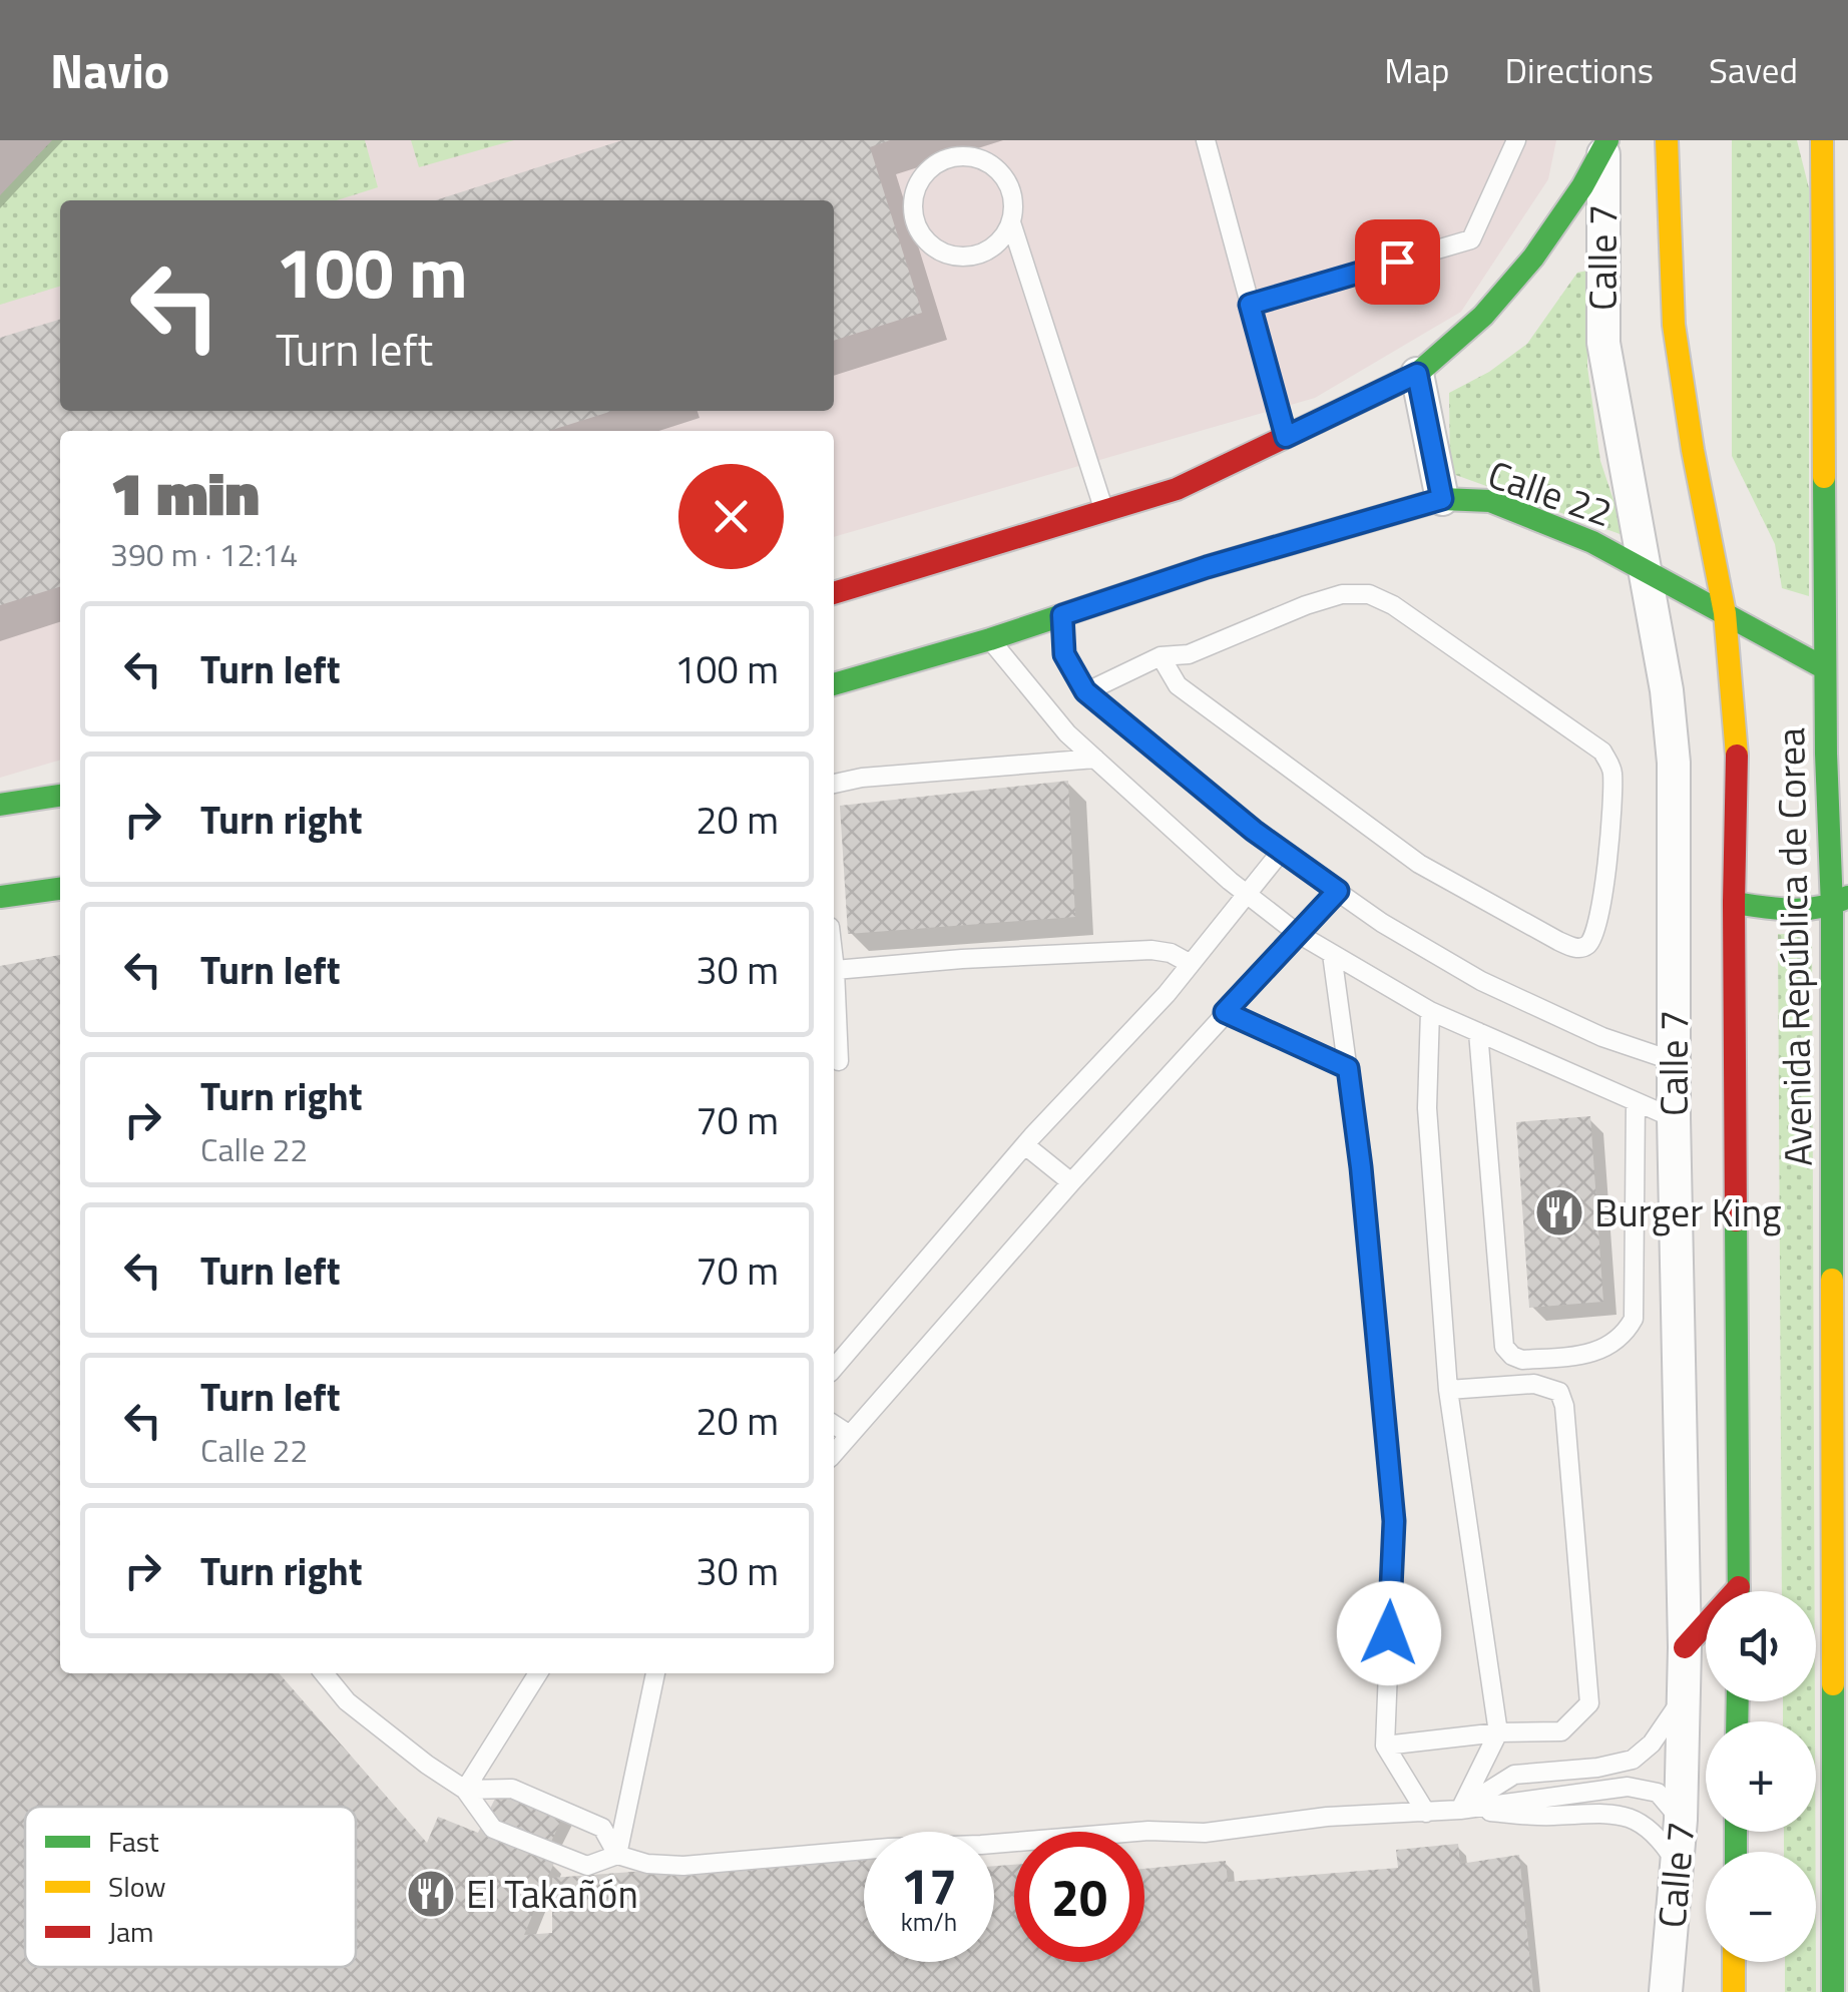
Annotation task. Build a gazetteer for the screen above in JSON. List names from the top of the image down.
{
  "streets": {
    "main road": ["Calle 22", "Avenida República de Corea"],
    "street": ["Calle 7"]
  },
  "crossings": [
    ["Calle 7", "Calle 22"],
    ["Calle 22", "Avenida República de Corea"]
  ],
  "places": {
    "restaurant": ["Burger King", "El Takañón"]
  },
  "legend": ["Fast", "Slow", "Jam"],
  "page": {
    "header": "Navio",
    "nav": ["Map", "Directions", "Saved"],
    "turn": ["100 m", "Turn left"],
    "heading": ["1 min", "390 m · 12:14"],
    "list": [
      {
        "name": "Turn left",
        "value": "100 m"
      },
      {
        "name": "Turn right",
        "value": "20 m"
      },
      {
        "name": "Turn left",
        "value": "30 m"
      },
      {
        "name": "Turn right",
        "note": "Calle 22",
        "value": "70 m"
      },
      {
        "name": "Turn left",
        "value": "70 m"
      },
      {
        "name": "Turn left",
        "note": "Calle 22",
        "value": "20 m"
      },
      {
        "name": "Turn right",
        "value": "30 m"
      }
    ],
    "map_buttons": ["+", "−"],
    "speed": "17 km/h",
    "limit": "20"
  }
}
